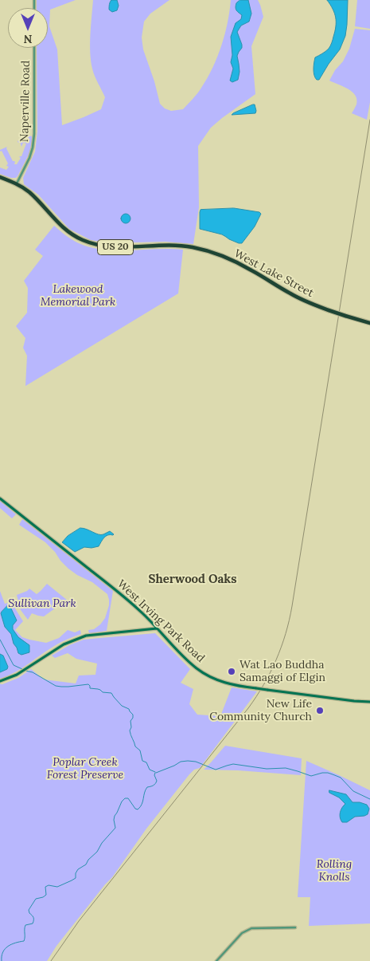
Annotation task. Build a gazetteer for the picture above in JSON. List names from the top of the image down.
{
  "streets": {
    "highway": ["US 20", "West Lake Street"],
    "main road": ["West Irving Park Road"],
    "street": ["Naperville Road"]
  },
  "crossings": [
    ["Naperville Road", "West Lake Street"]
  ],
  "districts": ["Sherwood Oaks"],
  "parks": [
    "Lakewood Memorial Park",
    "Sullivan Park",
    "Poplar Creek Forest Preserve",
    "Rolling Knolls"
  ],
  "places": ["Wat Lao Buddha Samaggi of Elgin", "New Life Community Church"],
  "north": "bottom"
}
